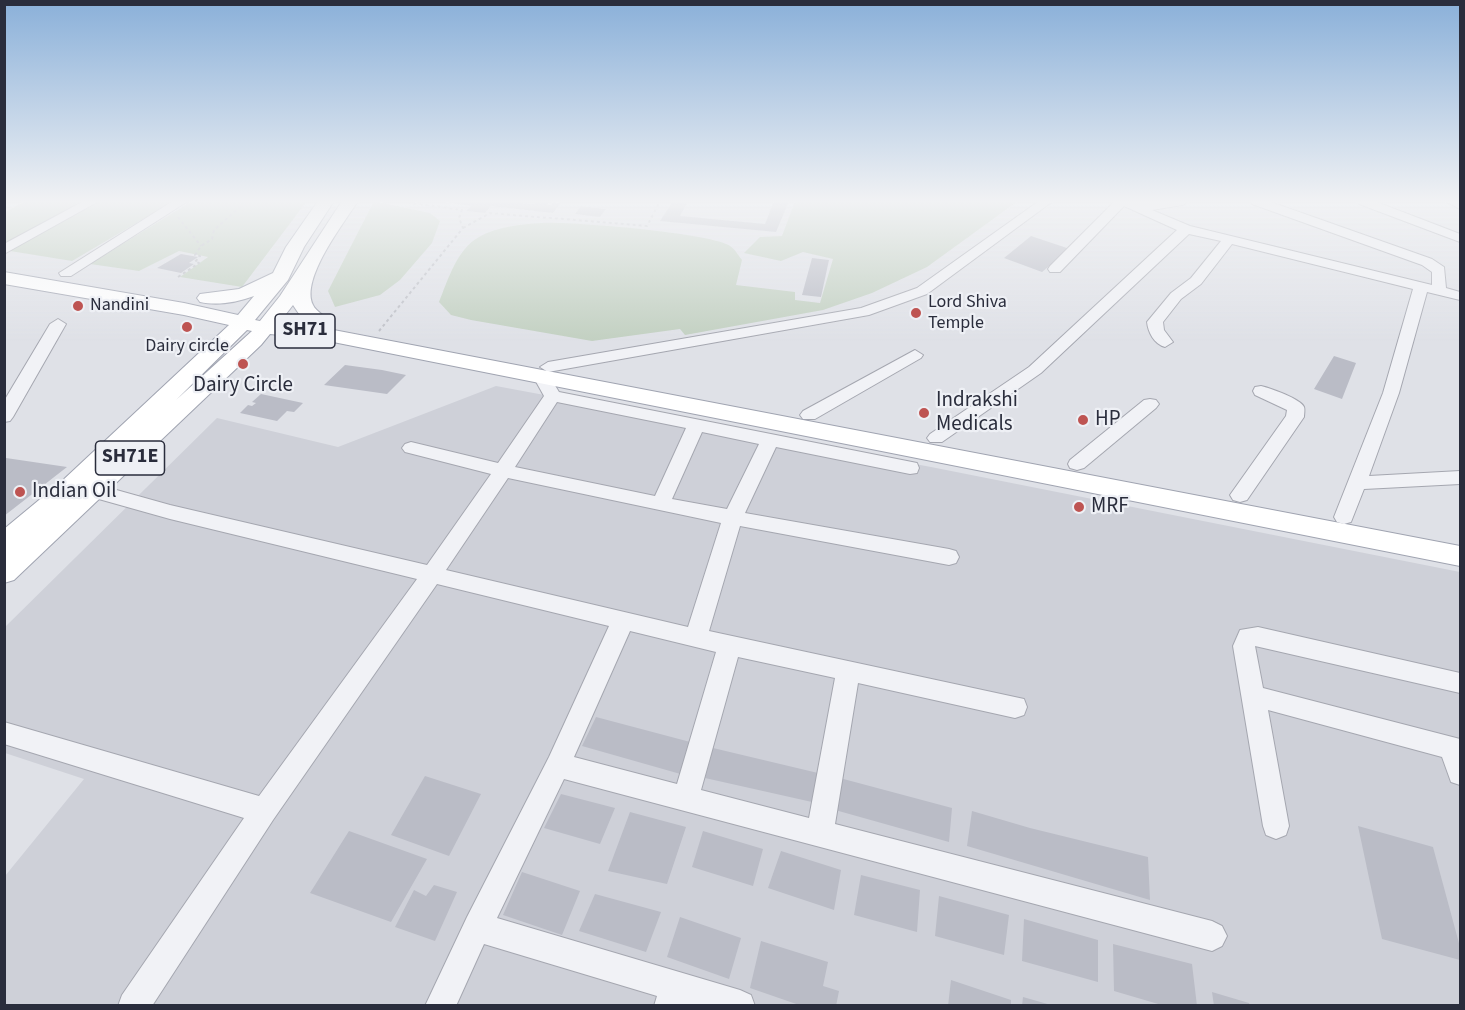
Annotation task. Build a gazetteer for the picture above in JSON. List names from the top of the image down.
{
  "streets": {
    "main road": ["SH71", "SH71E"]
  },
  "crossings": [
    ["SH71", "SH71E"]
  ],
  "places": [
    "Nandini",
    "Lord Shiva Temple",
    "Dairy circle",
    "Dairy Circle",
    "Indrakshi Medicals",
    "HP",
    "Indian Oil",
    "MRF"
  ]
}
